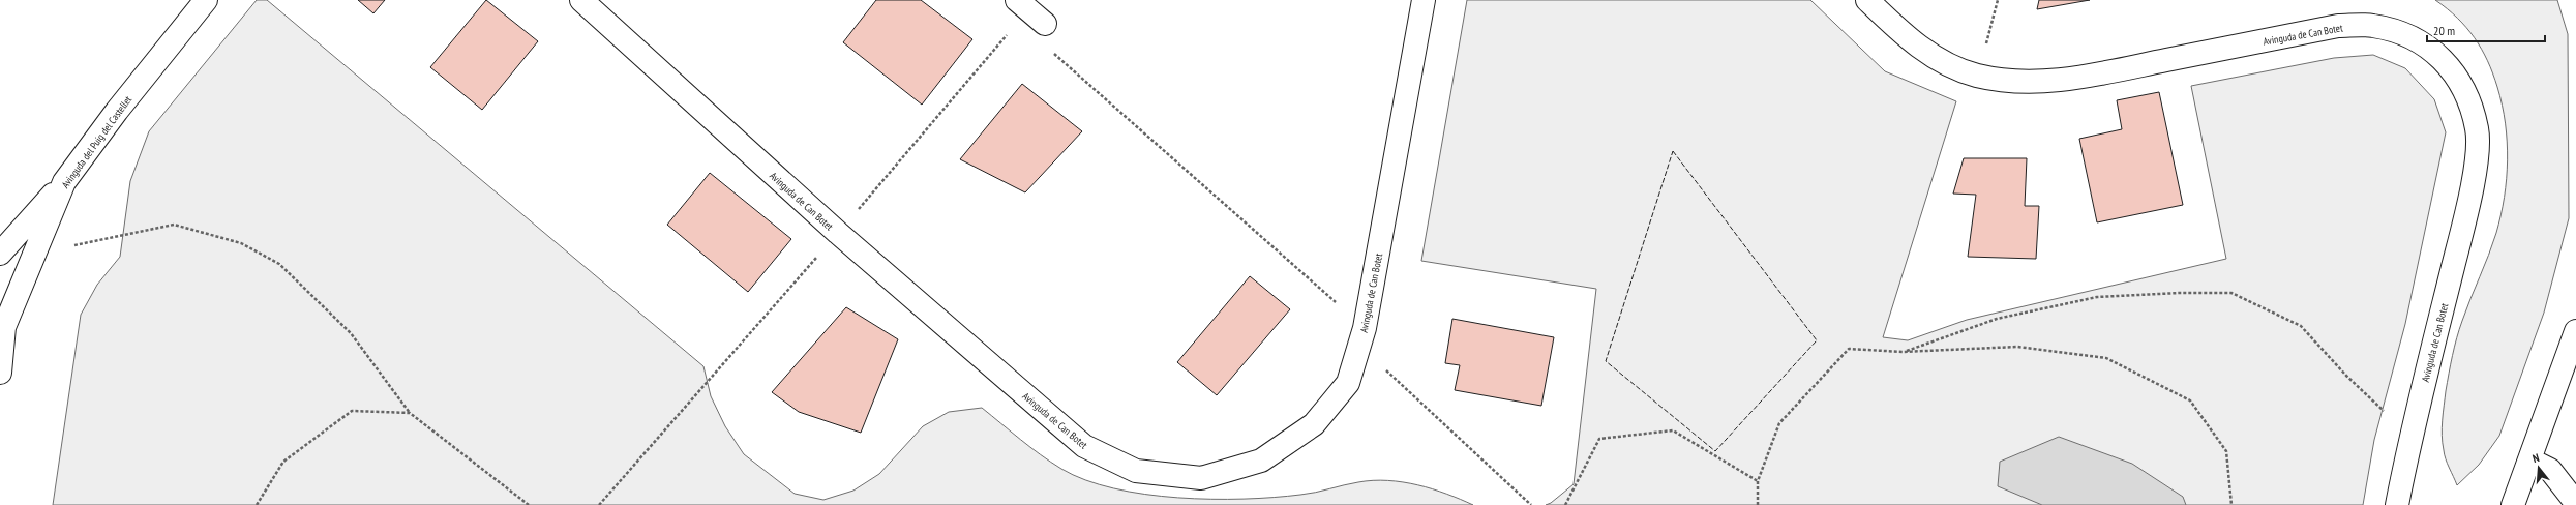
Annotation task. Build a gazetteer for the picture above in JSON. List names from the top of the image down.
{
  "streets": {
    "street": ["Avinguda de Can Botet", "Avinguda del Puig del Castellet"]
  },
  "scale_bar": "20 m",
  "north": "top"
}
